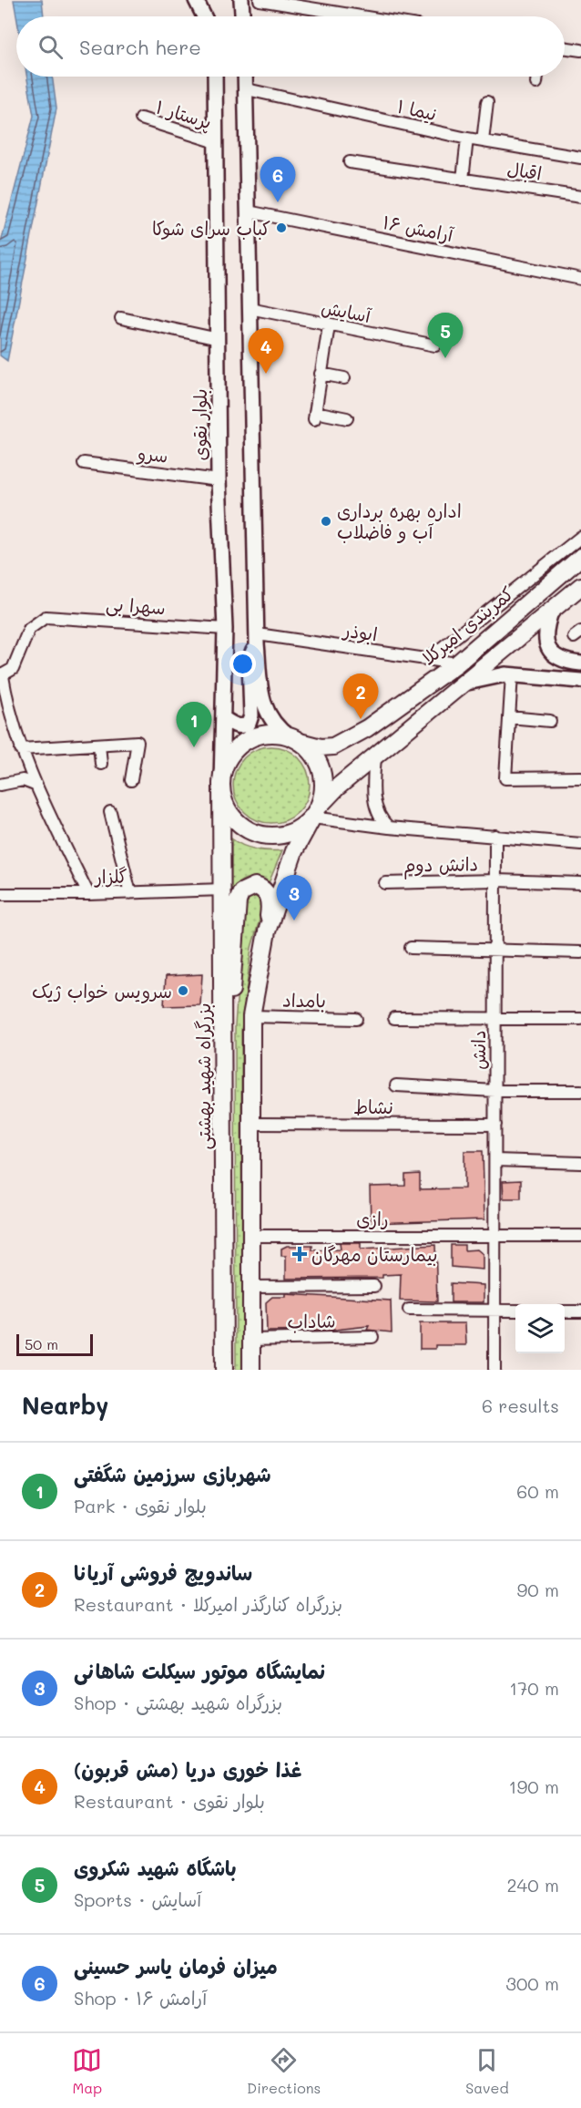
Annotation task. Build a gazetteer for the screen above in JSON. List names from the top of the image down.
{
  "streets": {
    "highway": ["کمربندی امیرکلا", "بزرگراه شهید بهشتی"],
    "main road": ["بلوار نقوی"],
    "street": [
      "نیما ۱",
      "پرستار ۱",
      "اقبال",
      "آرامش ۱۶",
      "آسایش",
      "سرو",
      "سهرا بی",
      "ابوذر",
      "دانش دوم",
      "گلزار",
      "بامداد",
      "دانش",
      "نشاط",
      "رازی",
      "شاداب"
    ]
  },
  "crossings": [
    ["پرستار ۱", "بلوار نقوی"],
    ["بلوار نقوی", "سرو"],
    ["بلوار نقوی", "سهرا بی"],
    ["بلوار نقوی", "کمربندی امیرکلا"],
    ["بلوار نقوی", "بزرگراه شهید بهشتی"],
    ["کمربندی امیرکلا", "ابوذر"],
    ["کمربندی امیرکلا", "بزرگراه شهید بهشتی"],
    ["دانش دوم", "دانش"],
    ["گلزار", "بزرگراه شهید بهشتی"],
    ["دانش", "نشاط"],
    ["دانش", "رازی"]
  ],
  "places": {
    "other": ["کباب سرای شوکا", "اداره بهره برداری آب و فاضلاب", "سرویس خواب ژیک"],
    "health": ["بیمارستان مهرگان"]
  },
  "scale_bar": "50 m",
  "page": {
    "search": "Search here",
    "pins": [
      "6",
      "5",
      "4",
      "2",
      "1",
      "3"
    ],
    "scale": "50 m",
    "heading": ["Nearby", "6 results"],
    "list": [
      {
        "mark": "1",
        "name": "شهربازی سرزمین شگفتی",
        "note": "Park · بلوار نقوی",
        "value": "60 m"
      },
      {
        "mark": "2",
        "name": "ساندویچ فروشی آریانا",
        "note": "Restaurant · بزرگراه کنارگذر امیرکلا",
        "value": "90 m"
      },
      {
        "mark": "3",
        "name": "نمایشگاه موتور سیکلت شاهانی",
        "note": "Shop · بزرگراه شهید بهشتی",
        "value": "170 m"
      },
      {
        "mark": "4",
        "name": "غذا خوری دریا (مش قربون)",
        "note": "Restaurant · بلوار نقوی",
        "value": "190 m"
      },
      {
        "mark": "5",
        "name": "باشگاه شهید شکروی",
        "note": "Sports · آسایش",
        "value": "240 m"
      },
      {
        "mark": "6",
        "name": "میزان فرمان یاسر حسینی",
        "note": "Shop · آرامش ۱۶",
        "value": "300 m"
      }
    ],
    "nav": ["Map", "Directions", "Saved"]
  }
}
